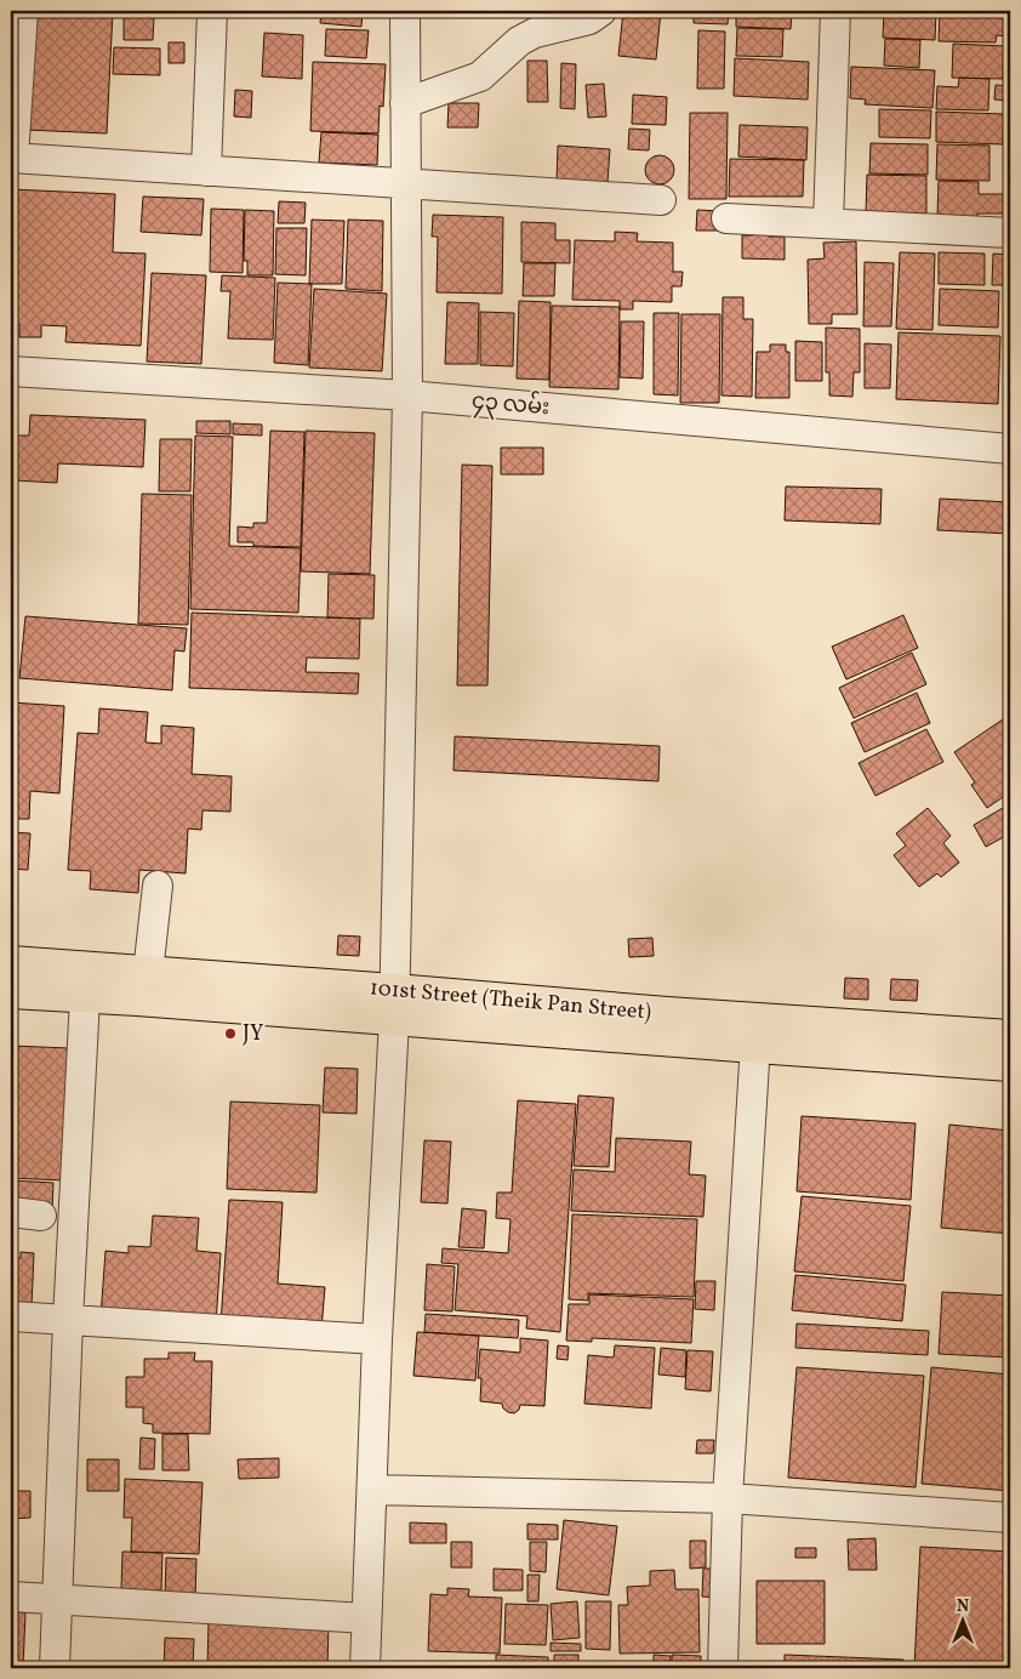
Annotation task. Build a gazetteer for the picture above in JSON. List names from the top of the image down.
{
  "streets": {
    "main road": ["101st Street (Theik Pan Street)"],
    "street": ["၄၃ လမ်း"]
  },
  "places": ["JY"],
  "north": "top"
}
